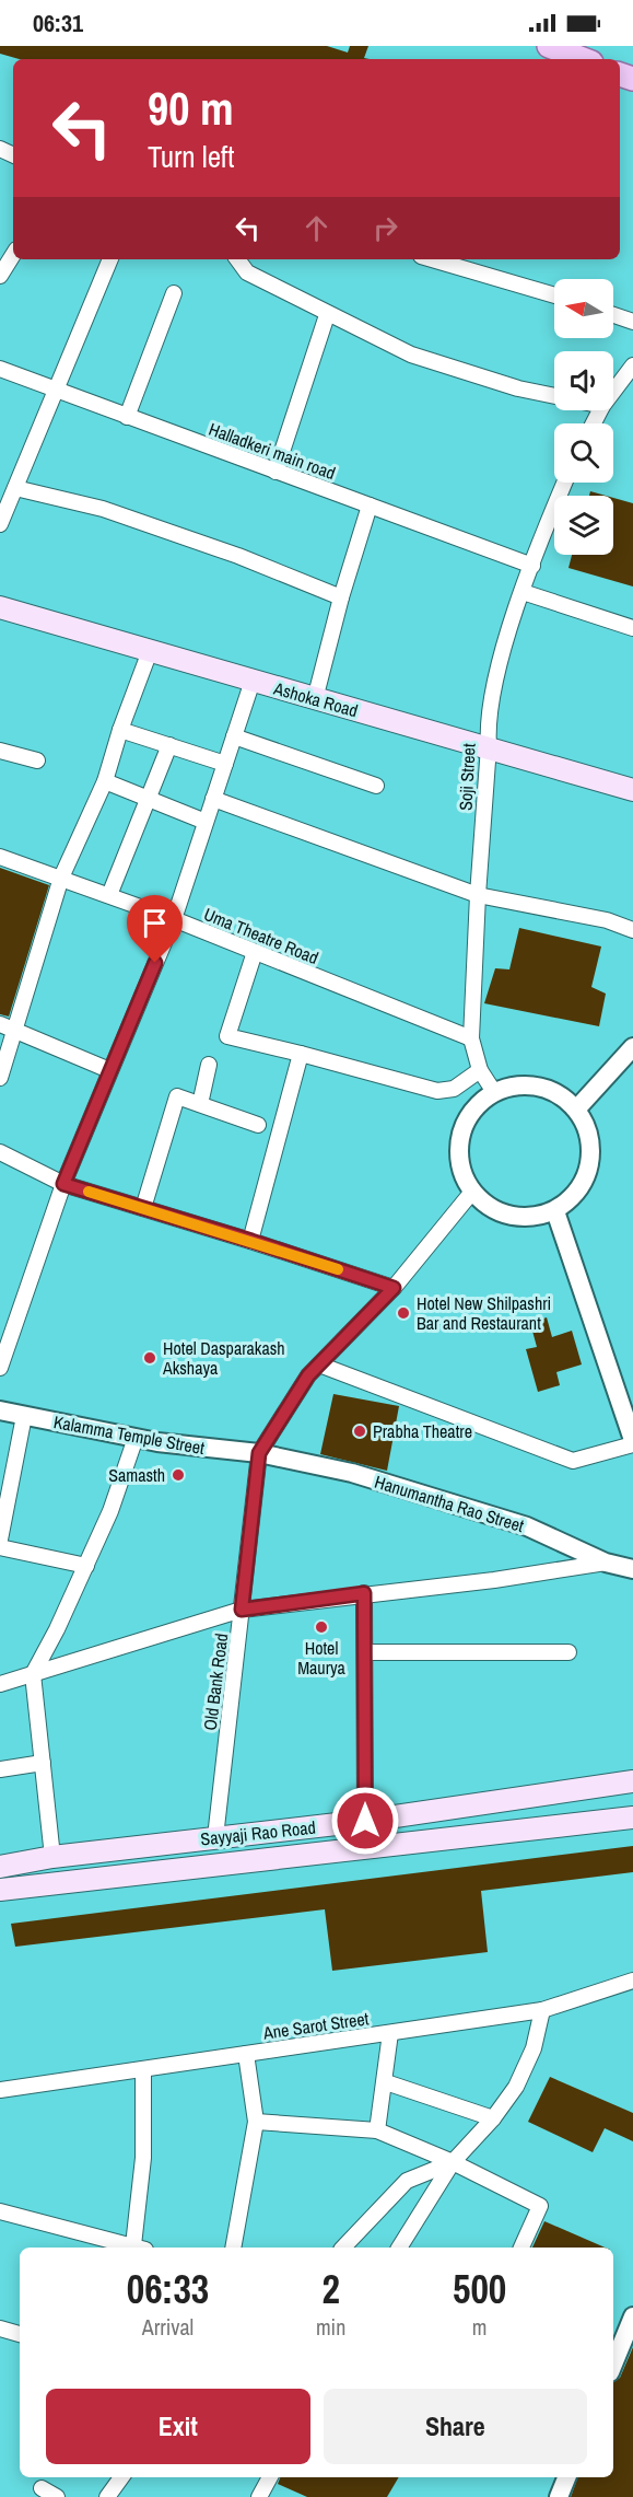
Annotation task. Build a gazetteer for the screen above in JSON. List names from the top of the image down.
{
  "streets": {
    "main road": ["Ashoka Road", "Sayyaji Rao Road"],
    "street": [
      "Halladkeri main road",
      "Soji Street",
      "Uma Theatre Road",
      "Kalamma Temple Street",
      "Hanumantha Rao Street",
      "Old Bank Road",
      "Ane Sarot Street"
    ]
  },
  "crossings": [
    ["Halladkeri main road", "Soji Street"],
    ["Ashoka Road", "Soji Street"],
    ["Soji Street", "Uma Theatre Road"],
    ["Kalamma Temple Street", "Hanumantha Rao Street"],
    ["Kalamma Temple Street", "Old Bank Road"],
    ["Hanumantha Rao Street", "Old Bank Road"],
    ["Old Bank Road", "Sayyaji Rao Road"]
  ],
  "places": [
    "Hotel New Shilpashri Bar and Restaurant",
    "Hotel Dasparakash Akshaya",
    "Prabha Theatre",
    "Samasth",
    "Hotel Maurya"
  ],
  "north": "left",
  "page": {
    "status": "06:31",
    "turn": ["90 m", "Turn left"],
    "eta": [
      "06:33",
      "Arrival",
      "2",
      "min",
      "500",
      "m"
    ],
    "buttons": ["Exit", "Share"]
  }
}
